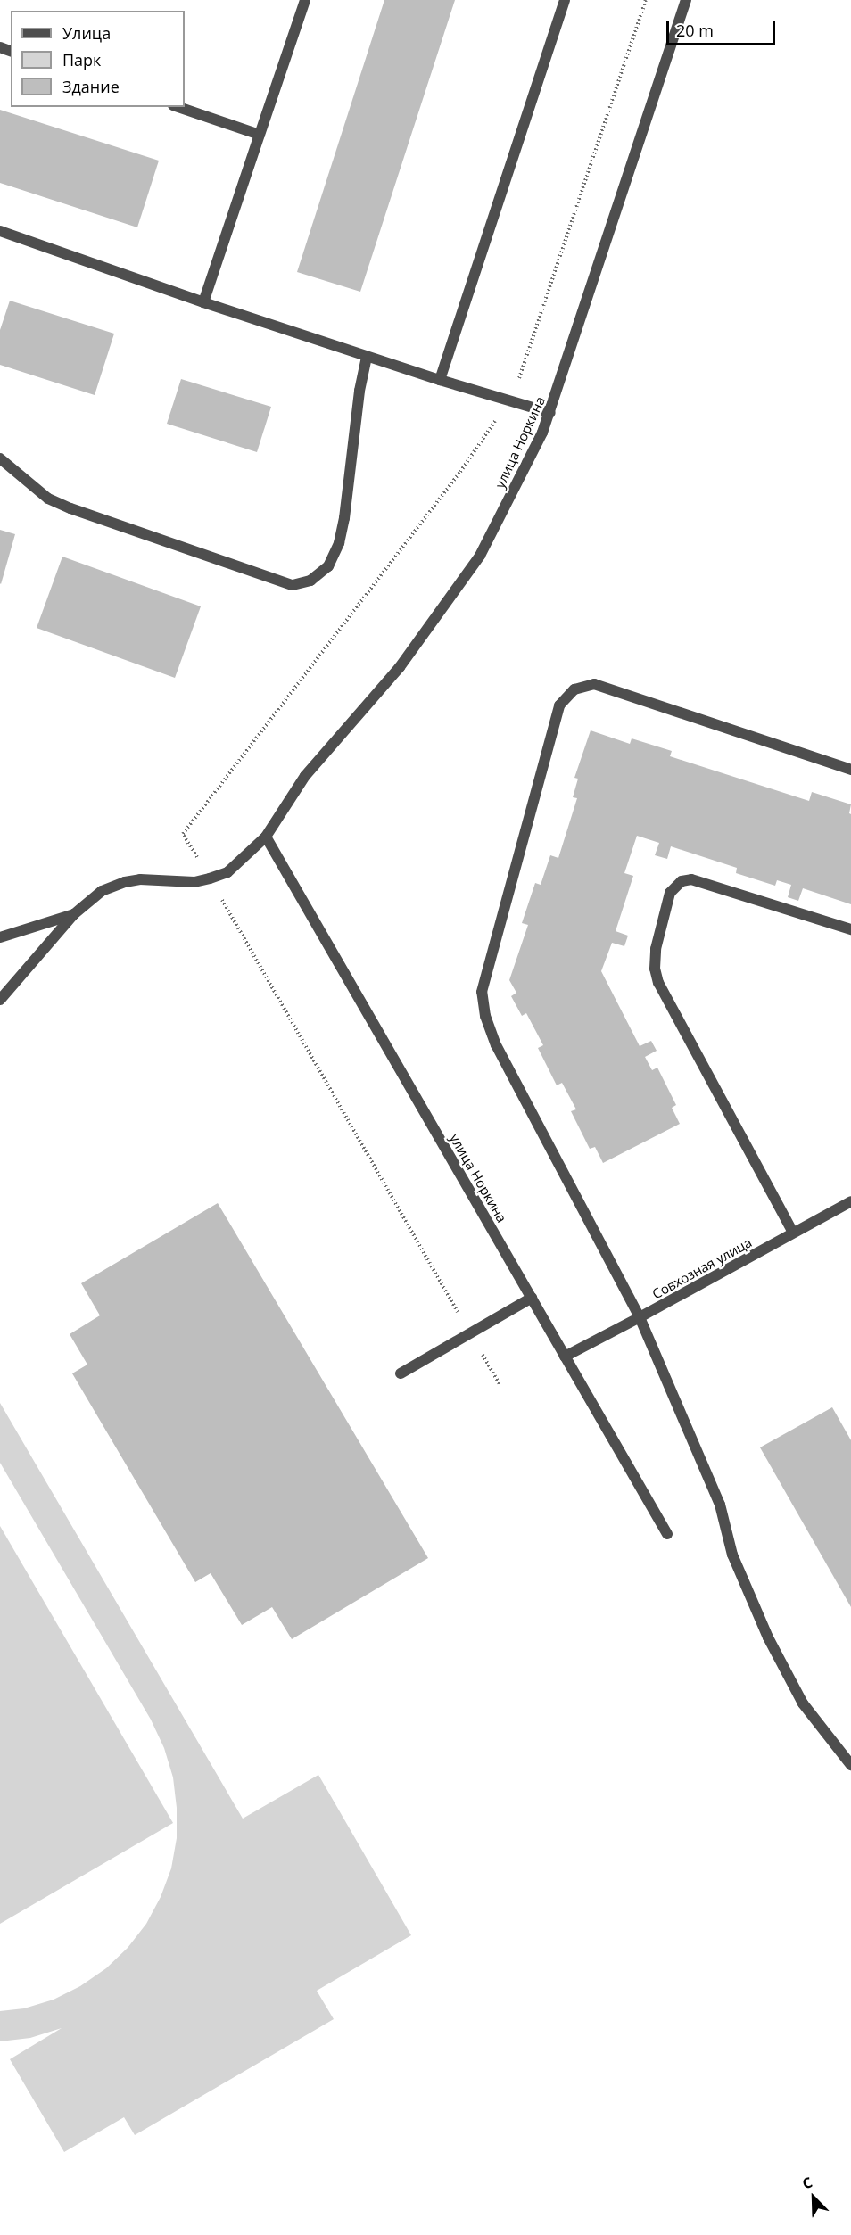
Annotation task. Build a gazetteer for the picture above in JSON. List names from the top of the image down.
{
  "streets": {
    "street": ["улица Норкина", "Совхозная улица"]
  },
  "crossings": [
    ["улица Норкина", "Совхозная улица"]
  ],
  "legend": ["Улица", "Парк", "Здание"],
  "scale_bar": "20 m",
  "north": "top left"
}
